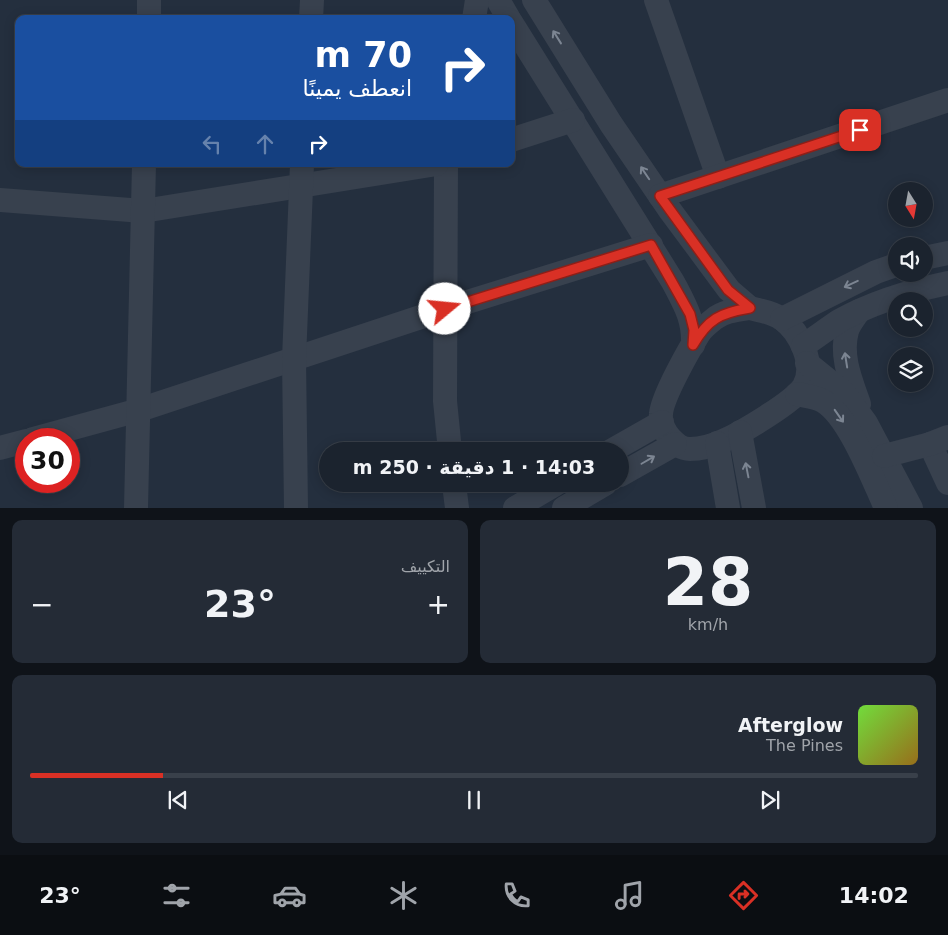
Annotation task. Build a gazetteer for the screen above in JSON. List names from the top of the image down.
{
  "north": "bottom",
  "page": {
    "turn": ["70 m", "انعطف يمينًا"],
    "limit": "30",
    "trip": "14:03 · 1 دقيقة · 250 m",
    "tile": [
      ["28", "km/h"],
      "التكييف"
    ],
    "heat": ["−", "23°", "+"],
    "song": ["Afterglow", "The Pines"],
    "tabs": ["14:02", "23°"]
  }
}
